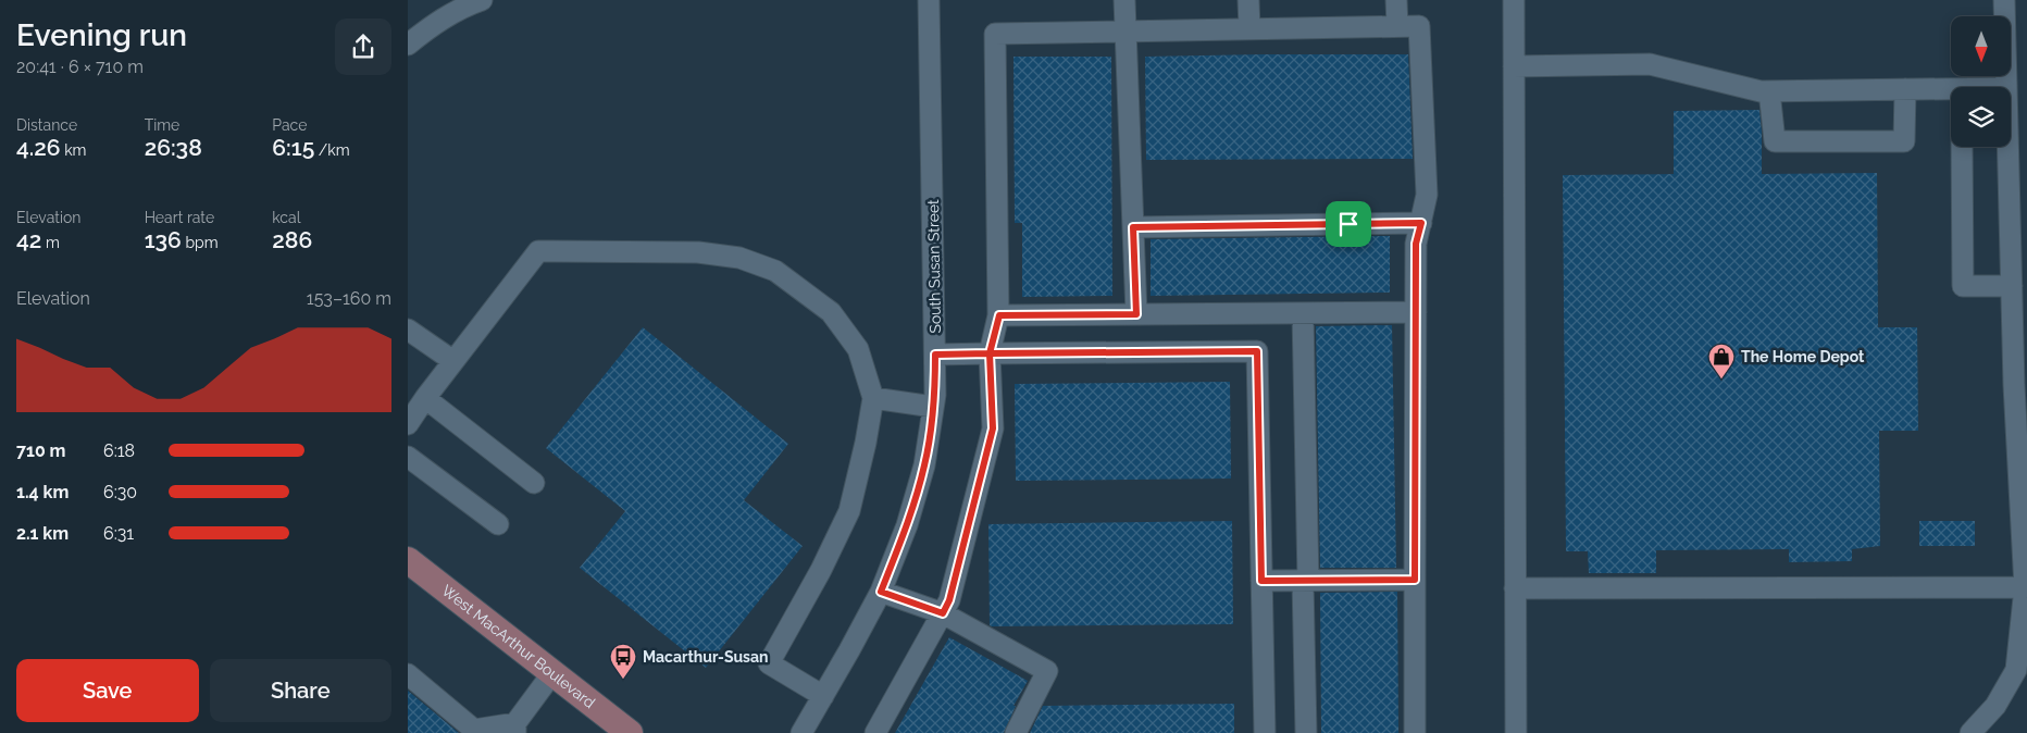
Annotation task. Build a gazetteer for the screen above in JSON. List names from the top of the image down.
{
  "streets": {
    "main road": ["West MacArthur Boulevard"],
    "street": ["South Susan Street"]
  },
  "places": {
    "shop": ["The Home Depot"],
    "bus stop": ["Macarthur-Susan"]
  },
  "north": "bottom",
  "page": {
    "heading": ["Evening run", "20:41 · 6 × 710 m"],
    "stats": [
      ["Distance", "4.26 km"],
      ["Time", "26:38"],
      ["Pace", "6:15 /km"],
      ["Elevation", "42 m"],
      ["Heart rate", "136 bpm"],
      ["kcal", "286"]
    ],
    "chart": ["Elevation", "153–160 m"],
    "list": [
      {
        "name": "710 m",
        "note": "6:18"
      },
      {
        "name": "1.4 km",
        "note": "6:30"
      },
      {
        "name": "2.1 km",
        "note": "6:31"
      }
    ],
    "buttons": ["Save", "Share"]
  }
}
